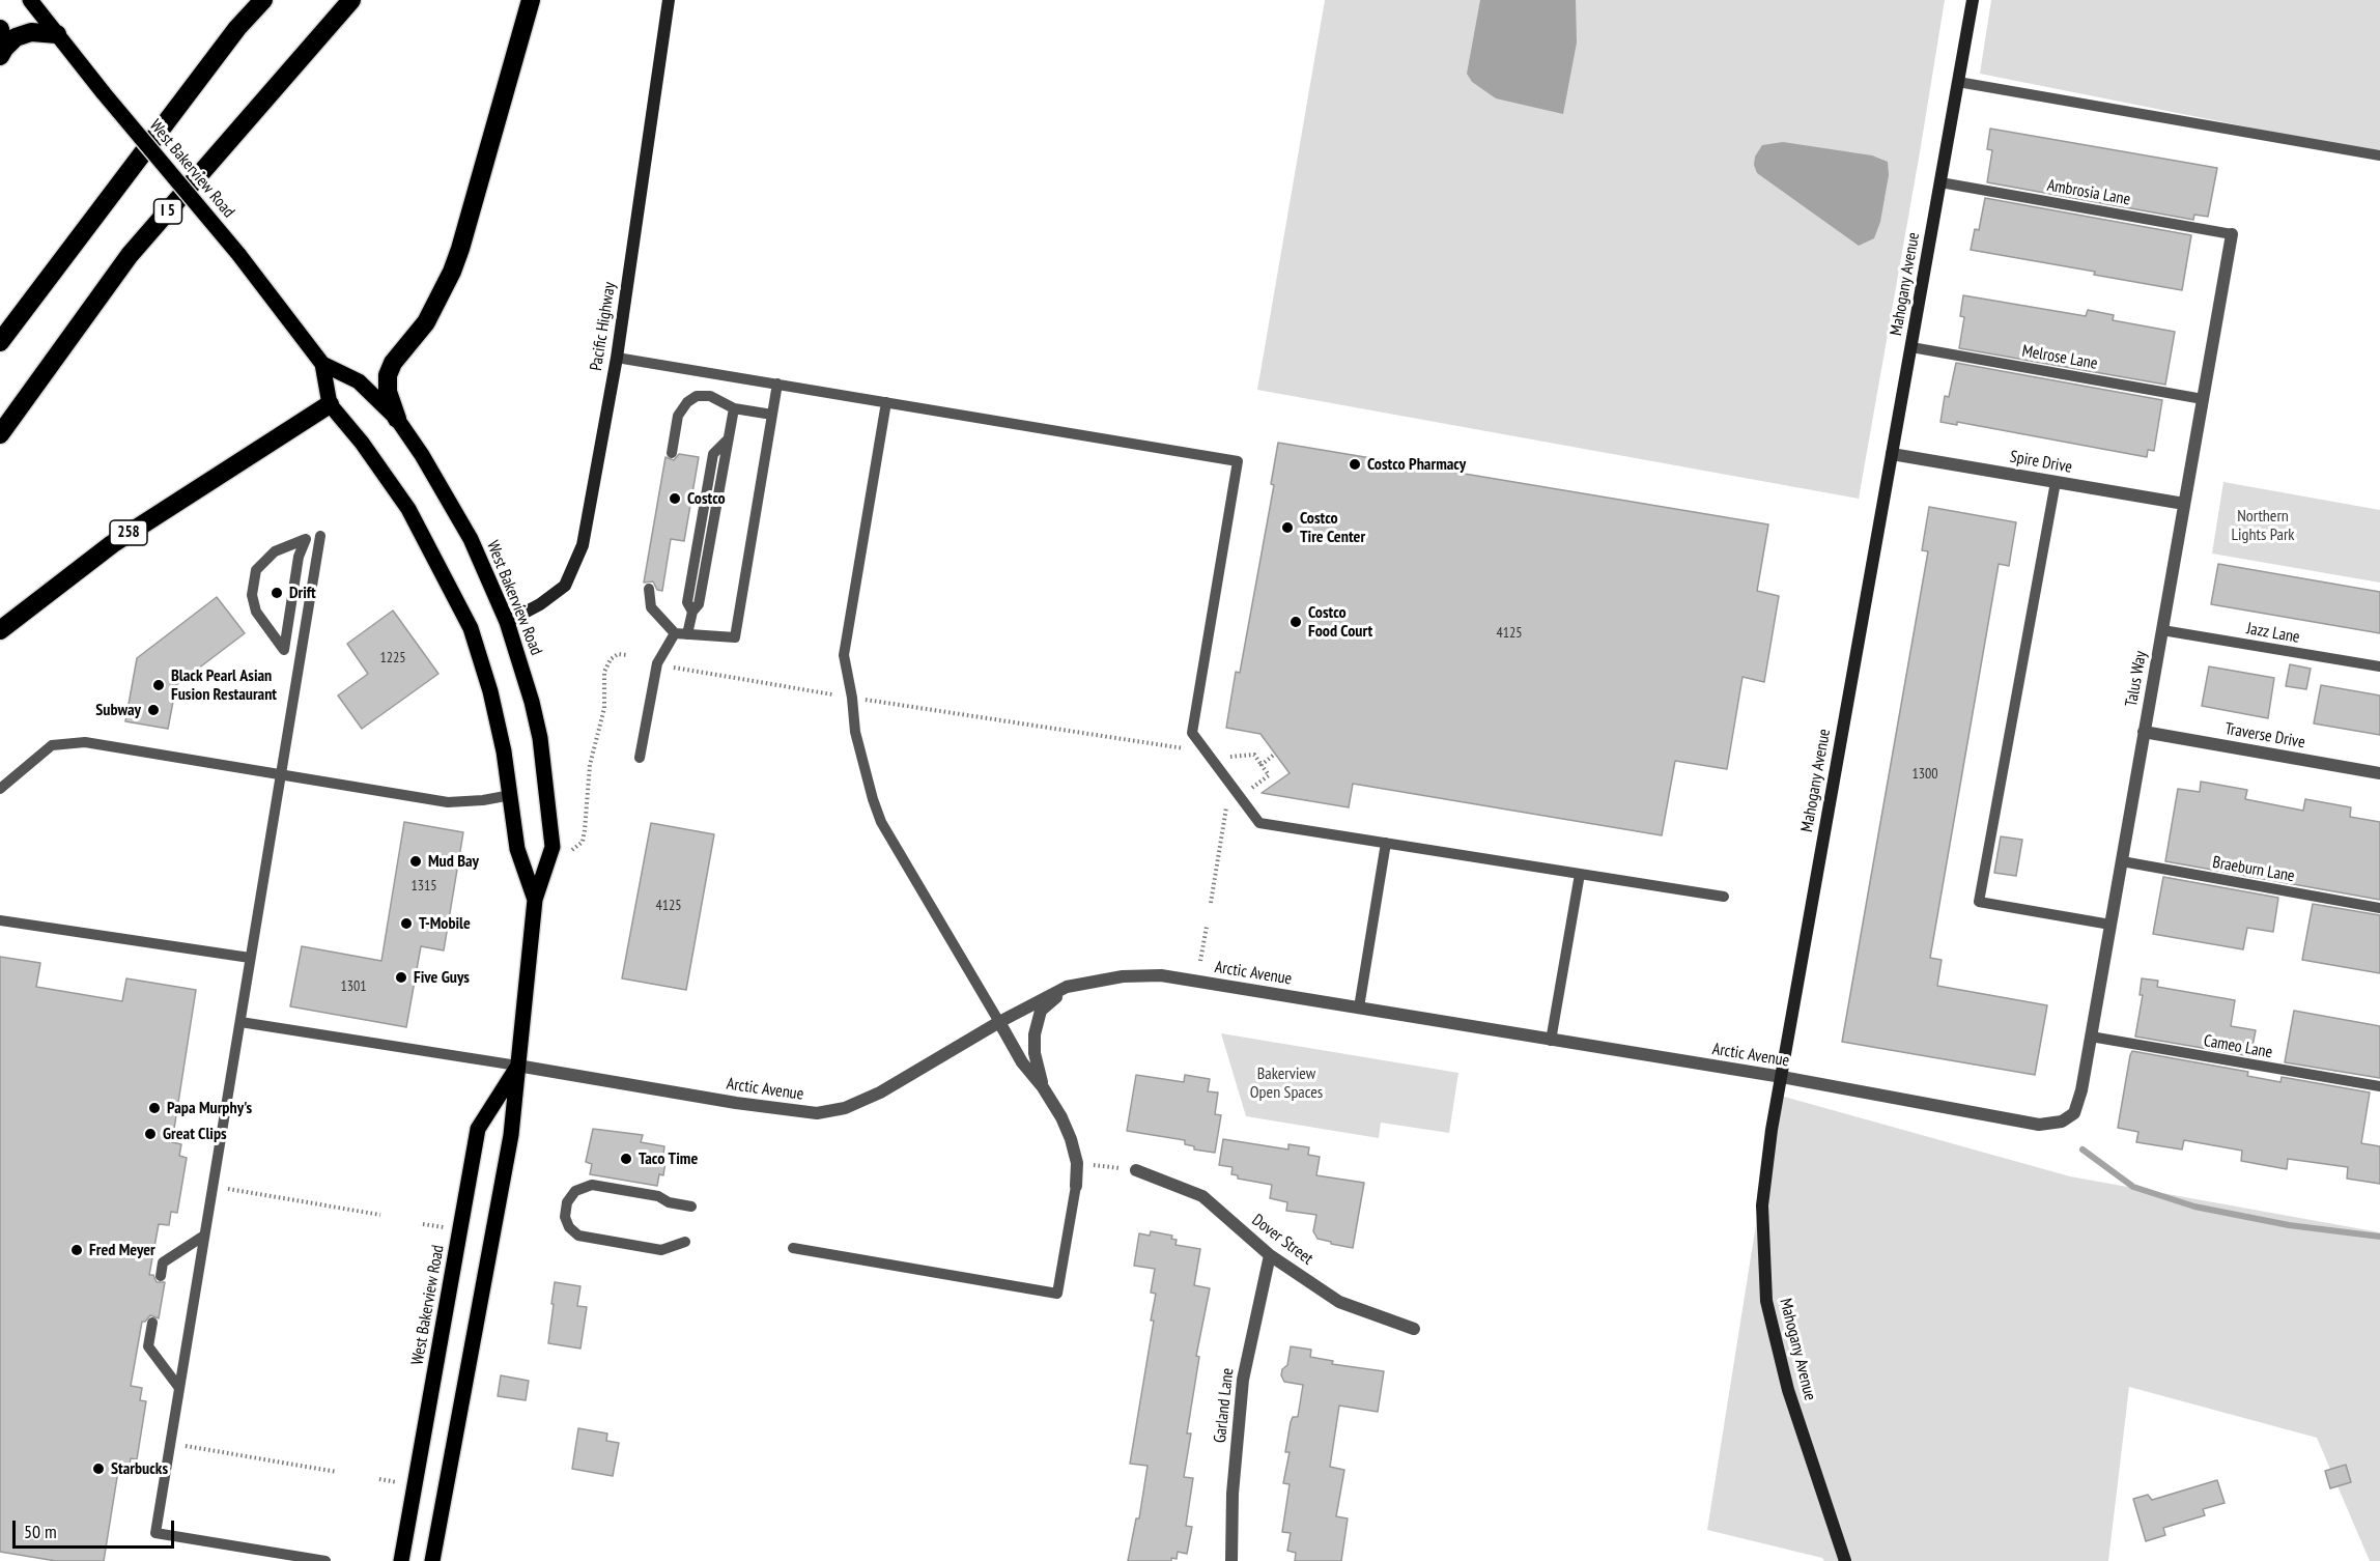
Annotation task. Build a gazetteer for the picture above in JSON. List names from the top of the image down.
{
  "streets": {
    "highway": ["I 5", "258"],
    "main road": ["West Bakerview Road"],
    "street": [
      "Mahogany Avenue",
      "Pacific Highway",
      "Spire Drive",
      "Talus Way",
      "Traverse Drive",
      "Arctic Avenue",
      "Dover Street",
      "Garland Lane"
    ],
    "lane": [
      "Ambrosia Lane",
      "Melrose Lane",
      "Jazz Lane",
      "Braeburn Lane",
      "Cameo Lane"
    ]
  },
  "crossings": [
    ["West Bakerview Road", "Pacific Highway"],
    ["West Bakerview Road", "258"],
    ["West Bakerview Road", "Arctic Avenue"],
    ["Ambrosia Lane", "Mahogany Avenue"],
    ["Ambrosia Lane", "Talus Way"],
    ["Mahogany Avenue", "Melrose Lane"],
    ["Mahogany Avenue", "Spire Drive"],
    ["Mahogany Avenue", "Arctic Avenue"],
    ["Melrose Lane", "Talus Way"],
    ["Spire Drive", "Talus Way"],
    ["Jazz Lane", "Talus Way"],
    ["Talus Way", "Traverse Drive"],
    ["Talus Way", "Braeburn Lane"],
    ["Talus Way", "Arctic Avenue"],
    ["Talus Way", "Cameo Lane"],
    ["Dover Street", "Garland Lane"]
  ],
  "parks": ["Northern Lights Park", "Bakerview Open Spaces"],
  "places": [
    "Costco Pharmacy",
    "Costco",
    "Costco Tire Center",
    "Drift",
    "Costco Food Court",
    "Black Pearl Asian Fusion Restaurant",
    "Subway",
    "Mud Bay",
    "T-Mobile",
    "Five Guys",
    "Papa Murphy's",
    "Great Clips",
    "Taco Time",
    "Fred Meyer",
    "Starbucks"
  ],
  "house_numbers": [
    "4125",
    "1225",
    "1300",
    "1315",
    "4125",
    "1301"
  ],
  "scale_bar": "50 m"
}
